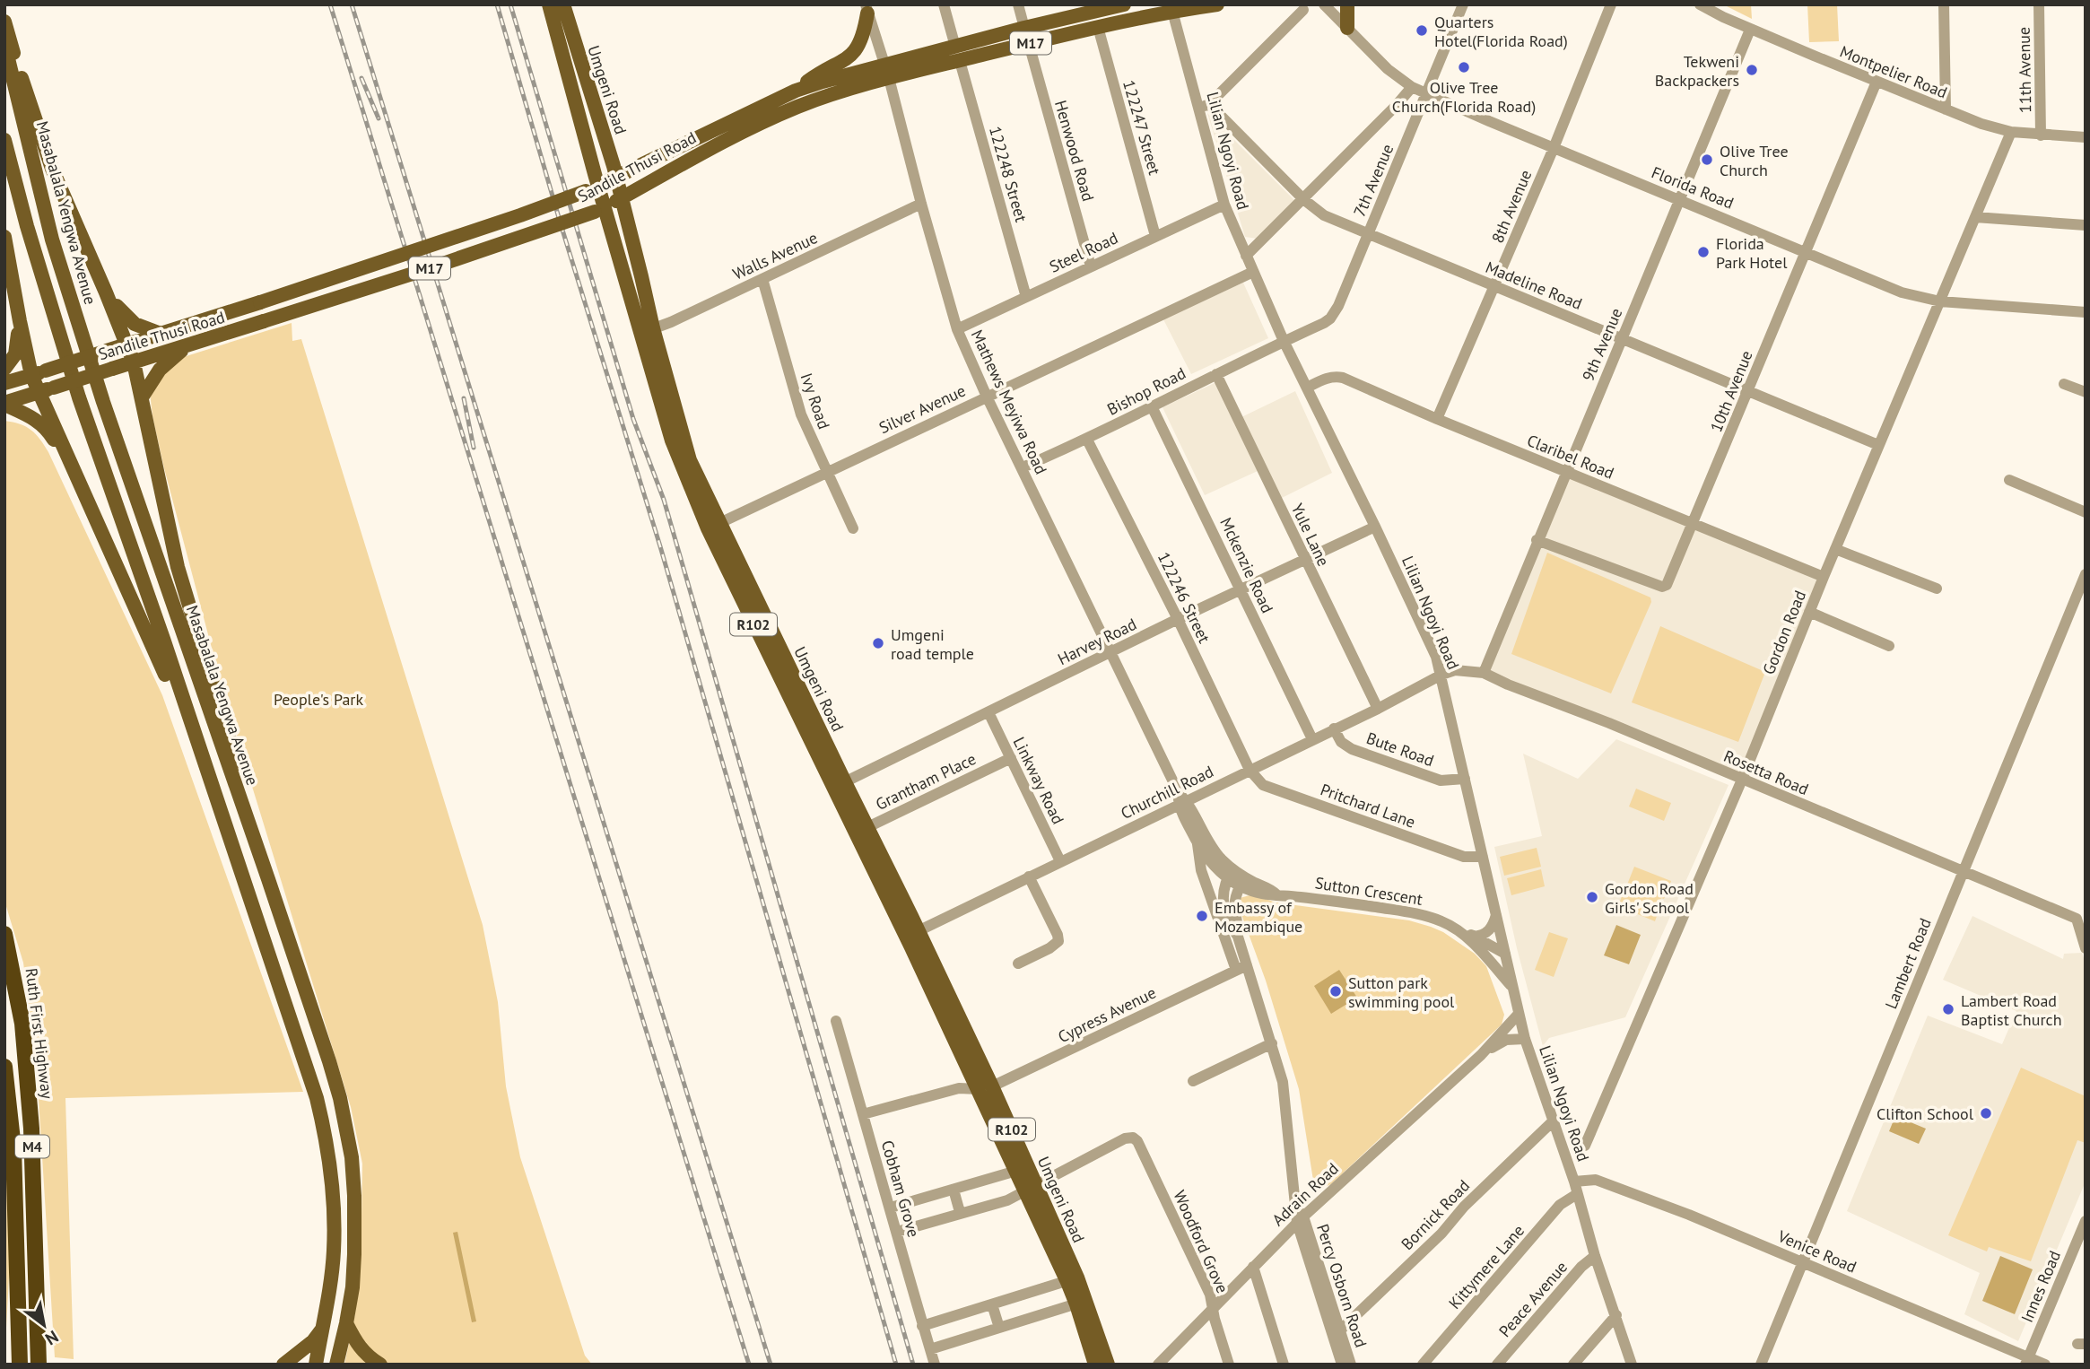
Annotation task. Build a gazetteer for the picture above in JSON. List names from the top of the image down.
{
  "streets": {
    "highway": ["Ruth First Highway", "M4"],
    "main road": [
      "M17",
      "Umgeni Road",
      "Sandile Thusi Road",
      "Masabalala Yengwa Avenue",
      "R102"
    ],
    "street": [
      "11th Avenue",
      "Montpelier Road",
      "122247 Street",
      "Henwood Road",
      "Lilian Ngoyi Road",
      "122248 Street",
      "7th Avenue",
      "Florida Road",
      "8th Avenue",
      "Steel Road",
      "Walls Avenue",
      "Madeline Road",
      "9th Avenue",
      "Bishop Road",
      "10th Avenue",
      "Ivy Road",
      "Mathews Meyiwa Road",
      "Silver Avenue",
      "Claribel Road",
      "Yule Lane",
      "Mckenzie Road",
      "122246 Street",
      "Gordon Road",
      "Harvey Road",
      "Bute Road",
      "Rosetta Road",
      "Linkway Road",
      "Grantham Place",
      "Churchill Road",
      "Pritchard Lane",
      "Sutton Crescent",
      "Lambert Road",
      "Cypress Avenue",
      "Cobham Grove",
      "Adrain Road",
      "Bornick Road",
      "Woodford Grove",
      "Venice Road",
      "Kittymere Lane",
      "Percy Osborn Road",
      "Innes Road",
      "Peace Avenue"
    ]
  },
  "crossings": [
    ["11th Avenue", "Montpelier Road"],
    ["Montpelier Road", "9th Avenue"],
    ["Montpelier Road", "10th Avenue"],
    ["Montpelier Road", "Gordon Road"],
    ["Umgeni Road", "Sandile Thusi Road"],
    ["Umgeni Road", "Walls Avenue"],
    ["Umgeni Road", "Silver Avenue"],
    ["Umgeni Road", "Harvey Road"],
    ["Umgeni Road", "Grantham Place"],
    ["Umgeni Road", "Churchill Road"],
    ["Umgeni Road", "Cypress Avenue"],
    ["Umgeni Road", "Woodford Grove"],
    ["122247 Street", "Sandile Thusi Road"],
    ["122247 Street", "Steel Road"],
    ["Henwood Road", "Sandile Thusi Road"],
    ["Henwood Road", "Steel Road"],
    ["Lilian Ngoyi Road", "Sandile Thusi Road"],
    ["Lilian Ngoyi Road", "7th Avenue"],
    ["Lilian Ngoyi Road", "Steel Road"],
    ["Lilian Ngoyi Road", "Madeline Road"],
    ["Lilian Ngoyi Road", "Bishop Road"],
    ["Lilian Ngoyi Road", "Silver Avenue"],
    ["Lilian Ngoyi Road", "Claribel Road"],
    ["Lilian Ngoyi Road", "Harvey Road"],
    ["Lilian Ngoyi Road", "Bute Road"],
    ["Lilian Ngoyi Road", "Rosetta Road"],
    ["Lilian Ngoyi Road", "Churchill Road"],
    ["Lilian Ngoyi Road", "Pritchard Lane"],
    ["Lilian Ngoyi Road", "Sutton Crescent"],
    ["Lilian Ngoyi Road", "Adrain Road"],
    ["Lilian Ngoyi Road", "Bornick Road"],
    ["Lilian Ngoyi Road", "Venice Road"],
    ["Lilian Ngoyi Road", "Kittymere Lane"],
    ["Lilian Ngoyi Road", "Peace Avenue"],
    ["Sandile Thusi Road", "122248 Street"],
    ["Sandile Thusi Road", "Mathews Meyiwa Road"],
    ["122248 Street", "Steel Road"],
    ["7th Avenue", "Florida Road"],
    ["7th Avenue", "Madeline Road"],
    ["7th Avenue", "Bishop Road"],
    ["Florida Road", "8th Avenue"],
    ["Florida Road", "9th Avenue"],
    ["Florida Road", "10th Avenue"],
    ["Florida Road", "Gordon Road"],
    ["8th Avenue", "Madeline Road"],
    ["8th Avenue", "Claribel Road"],
    ["Steel Road", "Mathews Meyiwa Road"],
    ["Walls Avenue", "Ivy Road"],
    ["Walls Avenue", "Mathews Meyiwa Road"],
    ["Madeline Road", "9th Avenue"],
    ["Madeline Road", "10th Avenue"],
    ["Madeline Road", "Gordon Road"],
    ["9th Avenue", "10th Avenue"],
    ["9th Avenue", "Claribel Road"],
    ["9th Avenue", "Rosetta Road"],
    ["Bishop Road", "Mathews Meyiwa Road"],
    ["Bishop Road", "Yule Lane"],
    ["Bishop Road", "Mckenzie Road"],
    ["Bishop Road", "122246 Street"],
    ["10th Avenue", "Claribel Road"],
    ["Ivy Road", "Silver Avenue"],
    ["Mathews Meyiwa Road", "Silver Avenue"],
    ["Mathews Meyiwa Road", "Harvey Road"],
    ["Mathews Meyiwa Road", "Churchill Road"],
    ["Mathews Meyiwa Road", "Sutton Crescent"],
    ["Claribel Road", "Gordon Road"],
    ["Yule Lane", "Harvey Road"],
    ["Yule Lane", "Churchill Road"],
    ["Mckenzie Road", "Harvey Road"],
    ["Mckenzie Road", "Churchill Road"],
    ["122246 Street", "Harvey Road"],
    ["122246 Street", "Churchill Road"],
    ["122246 Street", "Pritchard Lane"],
    ["Gordon Road", "Rosetta Road"],
    ["Harvey Road", "Linkway Road"],
    ["Bute Road", "Churchill Road"],
    ["Rosetta Road", "Churchill Road"],
    ["Rosetta Road", "Lambert Road"],
    ["Linkway Road", "Grantham Place"],
    ["Linkway Road", "Churchill Road"],
    ["Churchill Road", "Pritchard Lane"],
    ["Lambert Road", "Venice Road"],
    ["Adrain Road", "Woodford Grove"],
    ["Adrain Road", "Percy Osborn Road"],
    ["Bornick Road", "Percy Osborn Road"],
    ["Venice Road", "Innes Road"]
  ],
  "parks": ["People's Park"],
  "places": [
    "Quarters Hotel(Florida Road)",
    "Olive Tree Church(Florida Road)",
    "Tekweni Backpackers",
    "Olive Tree Church",
    "Florida Park Hotel",
    "Umgeni road temple",
    "Gordon Road Girls' School",
    "Embassy of Mozambique",
    "Sutton park swimming pool",
    "Lambert Road Baptist Church",
    "Clifton School"
  ],
  "north": "bottom right"
}
